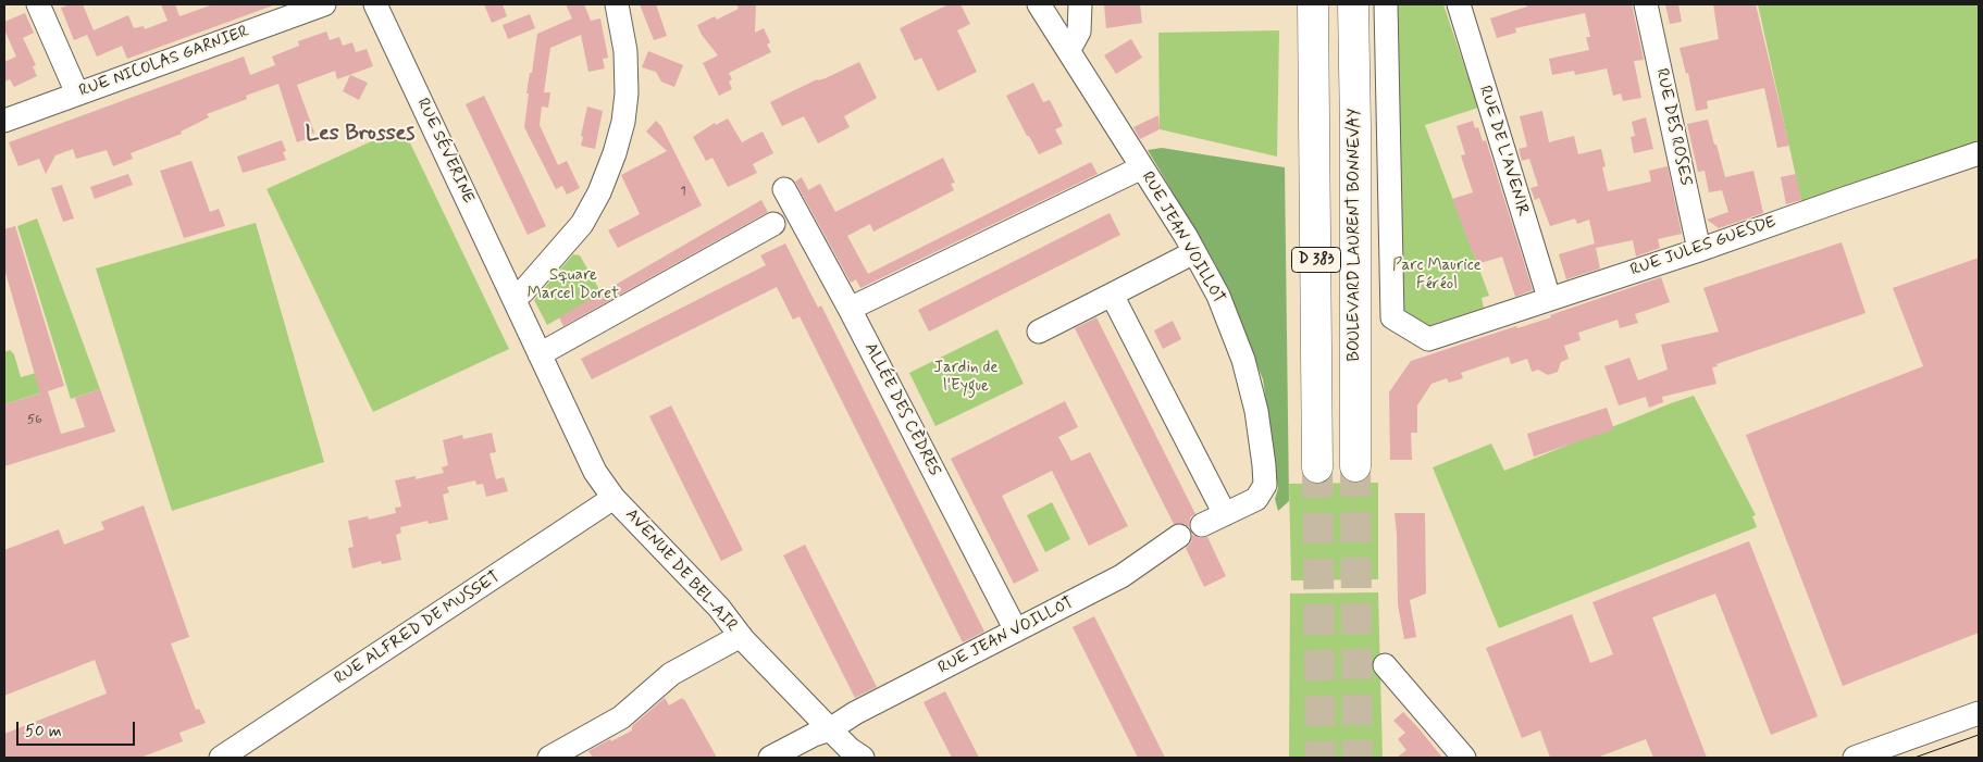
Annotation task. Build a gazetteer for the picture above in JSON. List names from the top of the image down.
{
  "streets": {
    "highway": ["BOULEVARD LAURENT BONNEVAY", "D 383"],
    "street": [
      "RUE NICOLAS GARNIER",
      "RUE DES ROSES",
      "RUE SÉVERINE",
      "RUE DE L'AVENIR",
      "RUE JEAN VOILLOT",
      "RUE JULES GUESDE",
      "ALLÉE DES CÈDRES",
      "AVENUE DE BEL-AIR",
      "RUE ALFRED DE MUSSET"
    ]
  },
  "crossings": [
    ["RUE DES ROSES", "RUE JULES GUESDE"],
    ["RUE SÉVERINE", "AVENUE DE BEL-AIR"],
    ["RUE DE L'AVENIR", "RUE JULES GUESDE"],
    ["RUE JEAN VOILLOT", "ALLÉE DES CÈDRES"],
    ["RUE JEAN VOILLOT", "AVENUE DE BEL-AIR"],
    ["AVENUE DE BEL-AIR", "RUE ALFRED DE MUSSET"]
  ],
  "districts": ["Les Brosses"],
  "parks": ["Parc Maurice Féréol", "Square Marcel Doret", "Jardin de l'Eygue"],
  "house_numbers": ["1", "56"],
  "scale_bar": "50 m"
}
